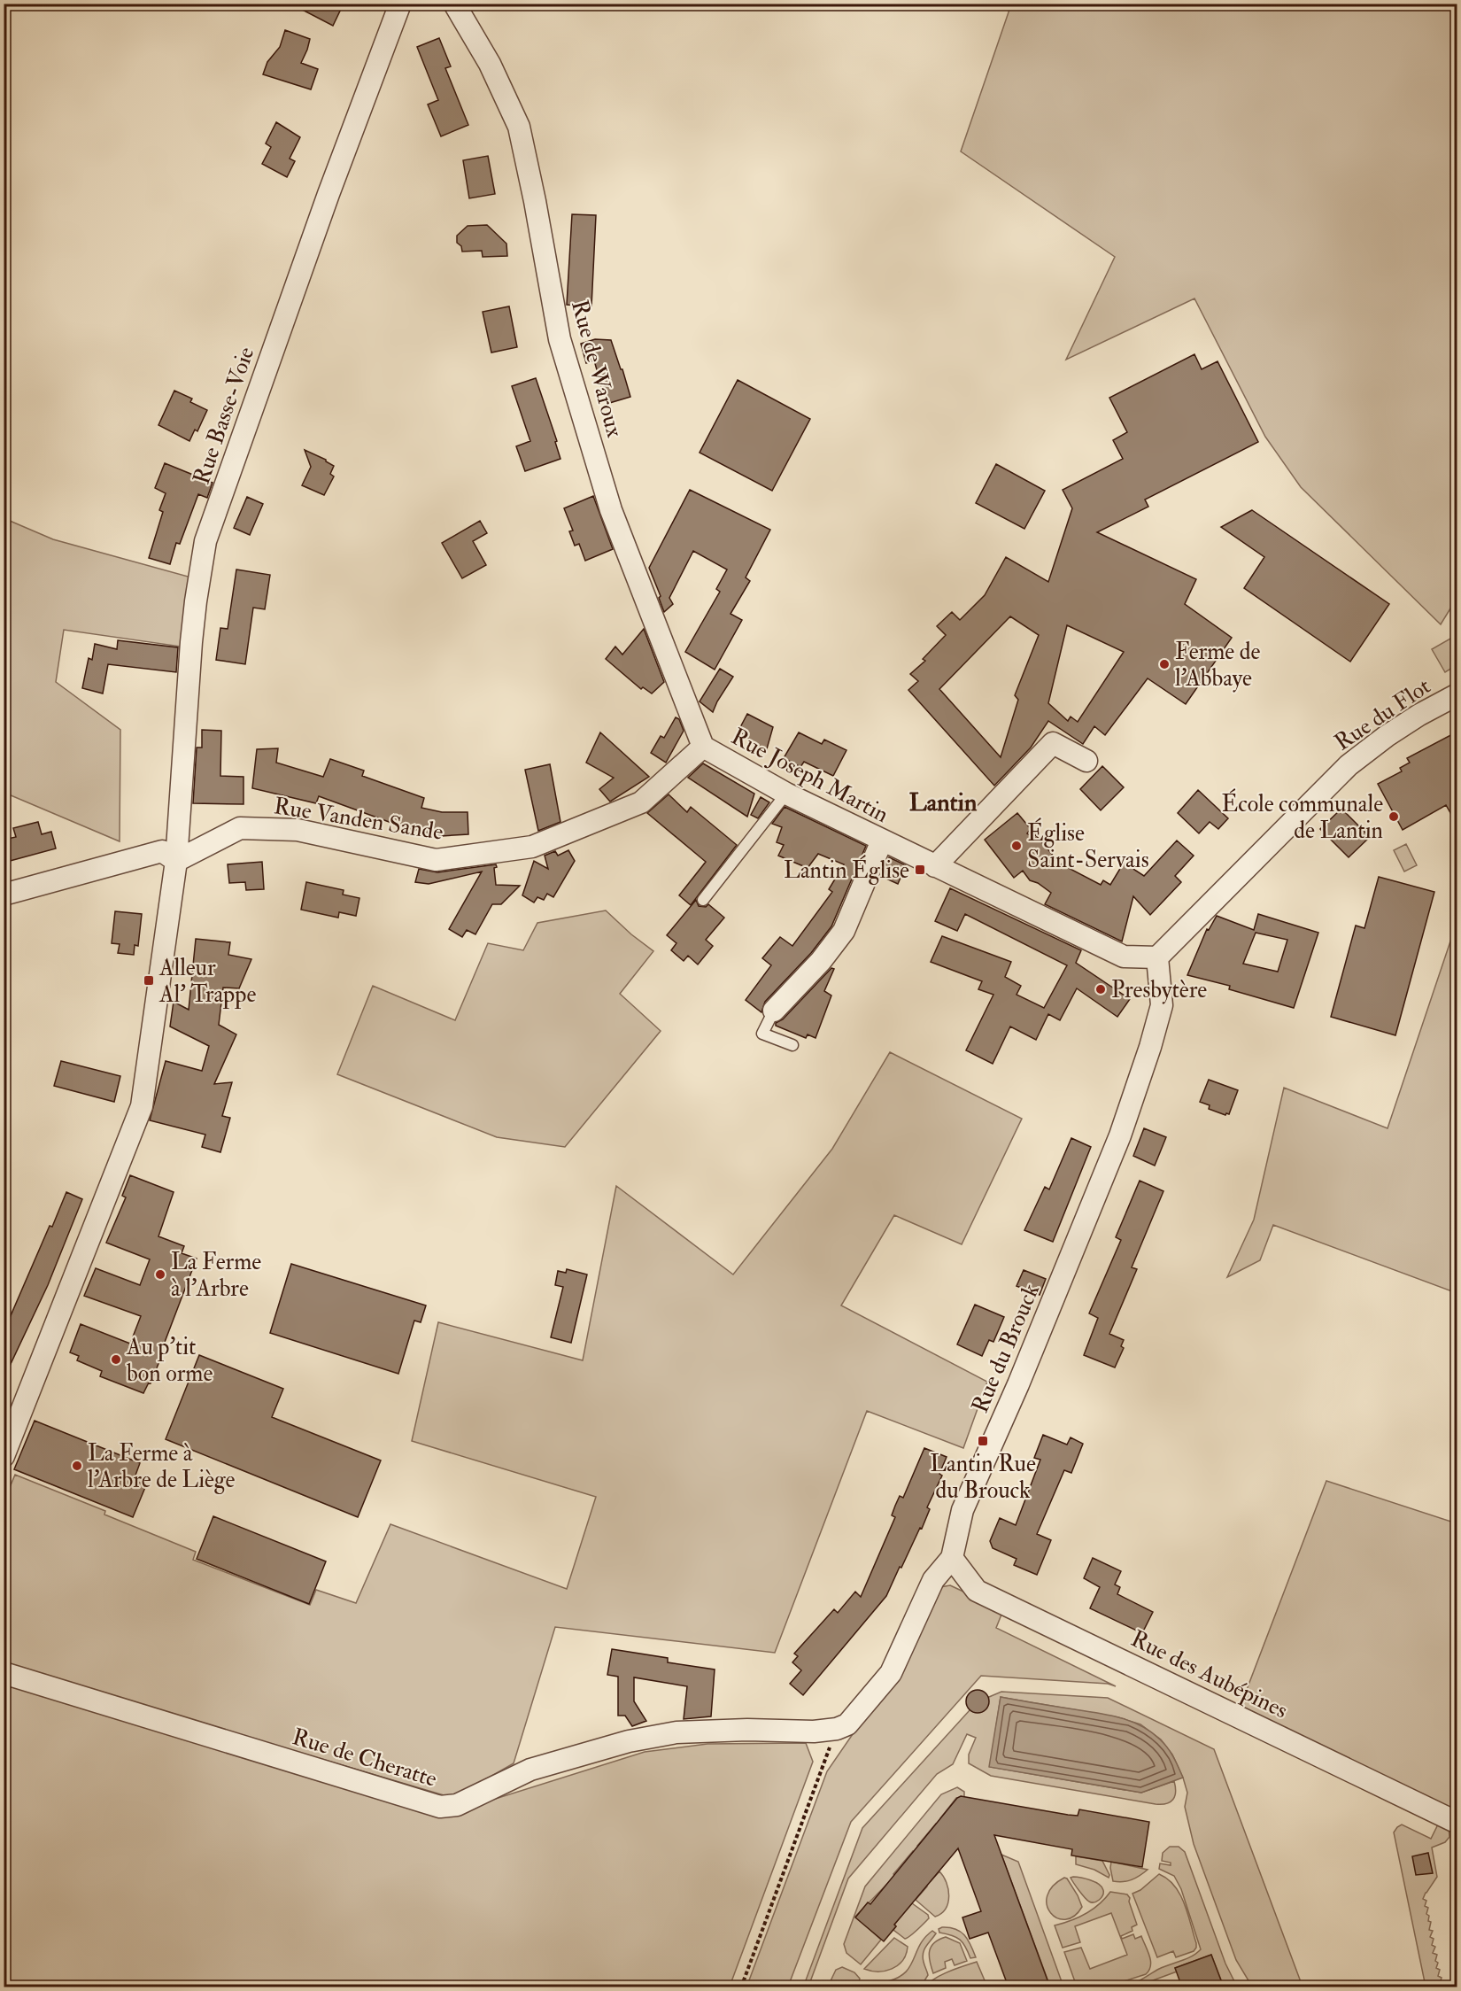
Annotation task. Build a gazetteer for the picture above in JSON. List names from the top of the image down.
{
  "streets": {
    "street": [
      "Rue de Waroux",
      "Rue Basse-Voie",
      "Rue du Flot",
      "Rue Joseph Martin",
      "Rue Vanden Sande",
      "Rue du Brouck",
      "Rue des Aubépines",
      "Rue de Cheratte"
    ]
  },
  "crossings": [
    ["Rue de Waroux", "Rue Joseph Martin"],
    ["Rue de Waroux", "Rue Vanden Sande"],
    ["Rue Basse-Voie", "Rue Vanden Sande"],
    ["Rue du Flot", "Rue Joseph Martin"],
    ["Rue du Flot", "Rue du Brouck"],
    ["Rue Joseph Martin", "Rue Vanden Sande"],
    ["Rue Joseph Martin", "Rue du Brouck"],
    ["Rue du Brouck", "Rue des Aubépines"],
    ["Rue du Brouck", "Rue de Cheratte"]
  ],
  "districts": ["Lantin"],
  "places": {
    "other": [
      "Ferme de l'Abbaye",
      "École communale de Lantin",
      "Église Saint-Servais",
      "Presbytère",
      "La Ferme à l'Arbre",
      "Au p'tit bon orme",
      "La Ferme à l’Arbre de Liège"
    ],
    "transit": ["Lantin Église", "Alleur Al' Trappe", "Lantin Rue du Brouck"]
  }
}
